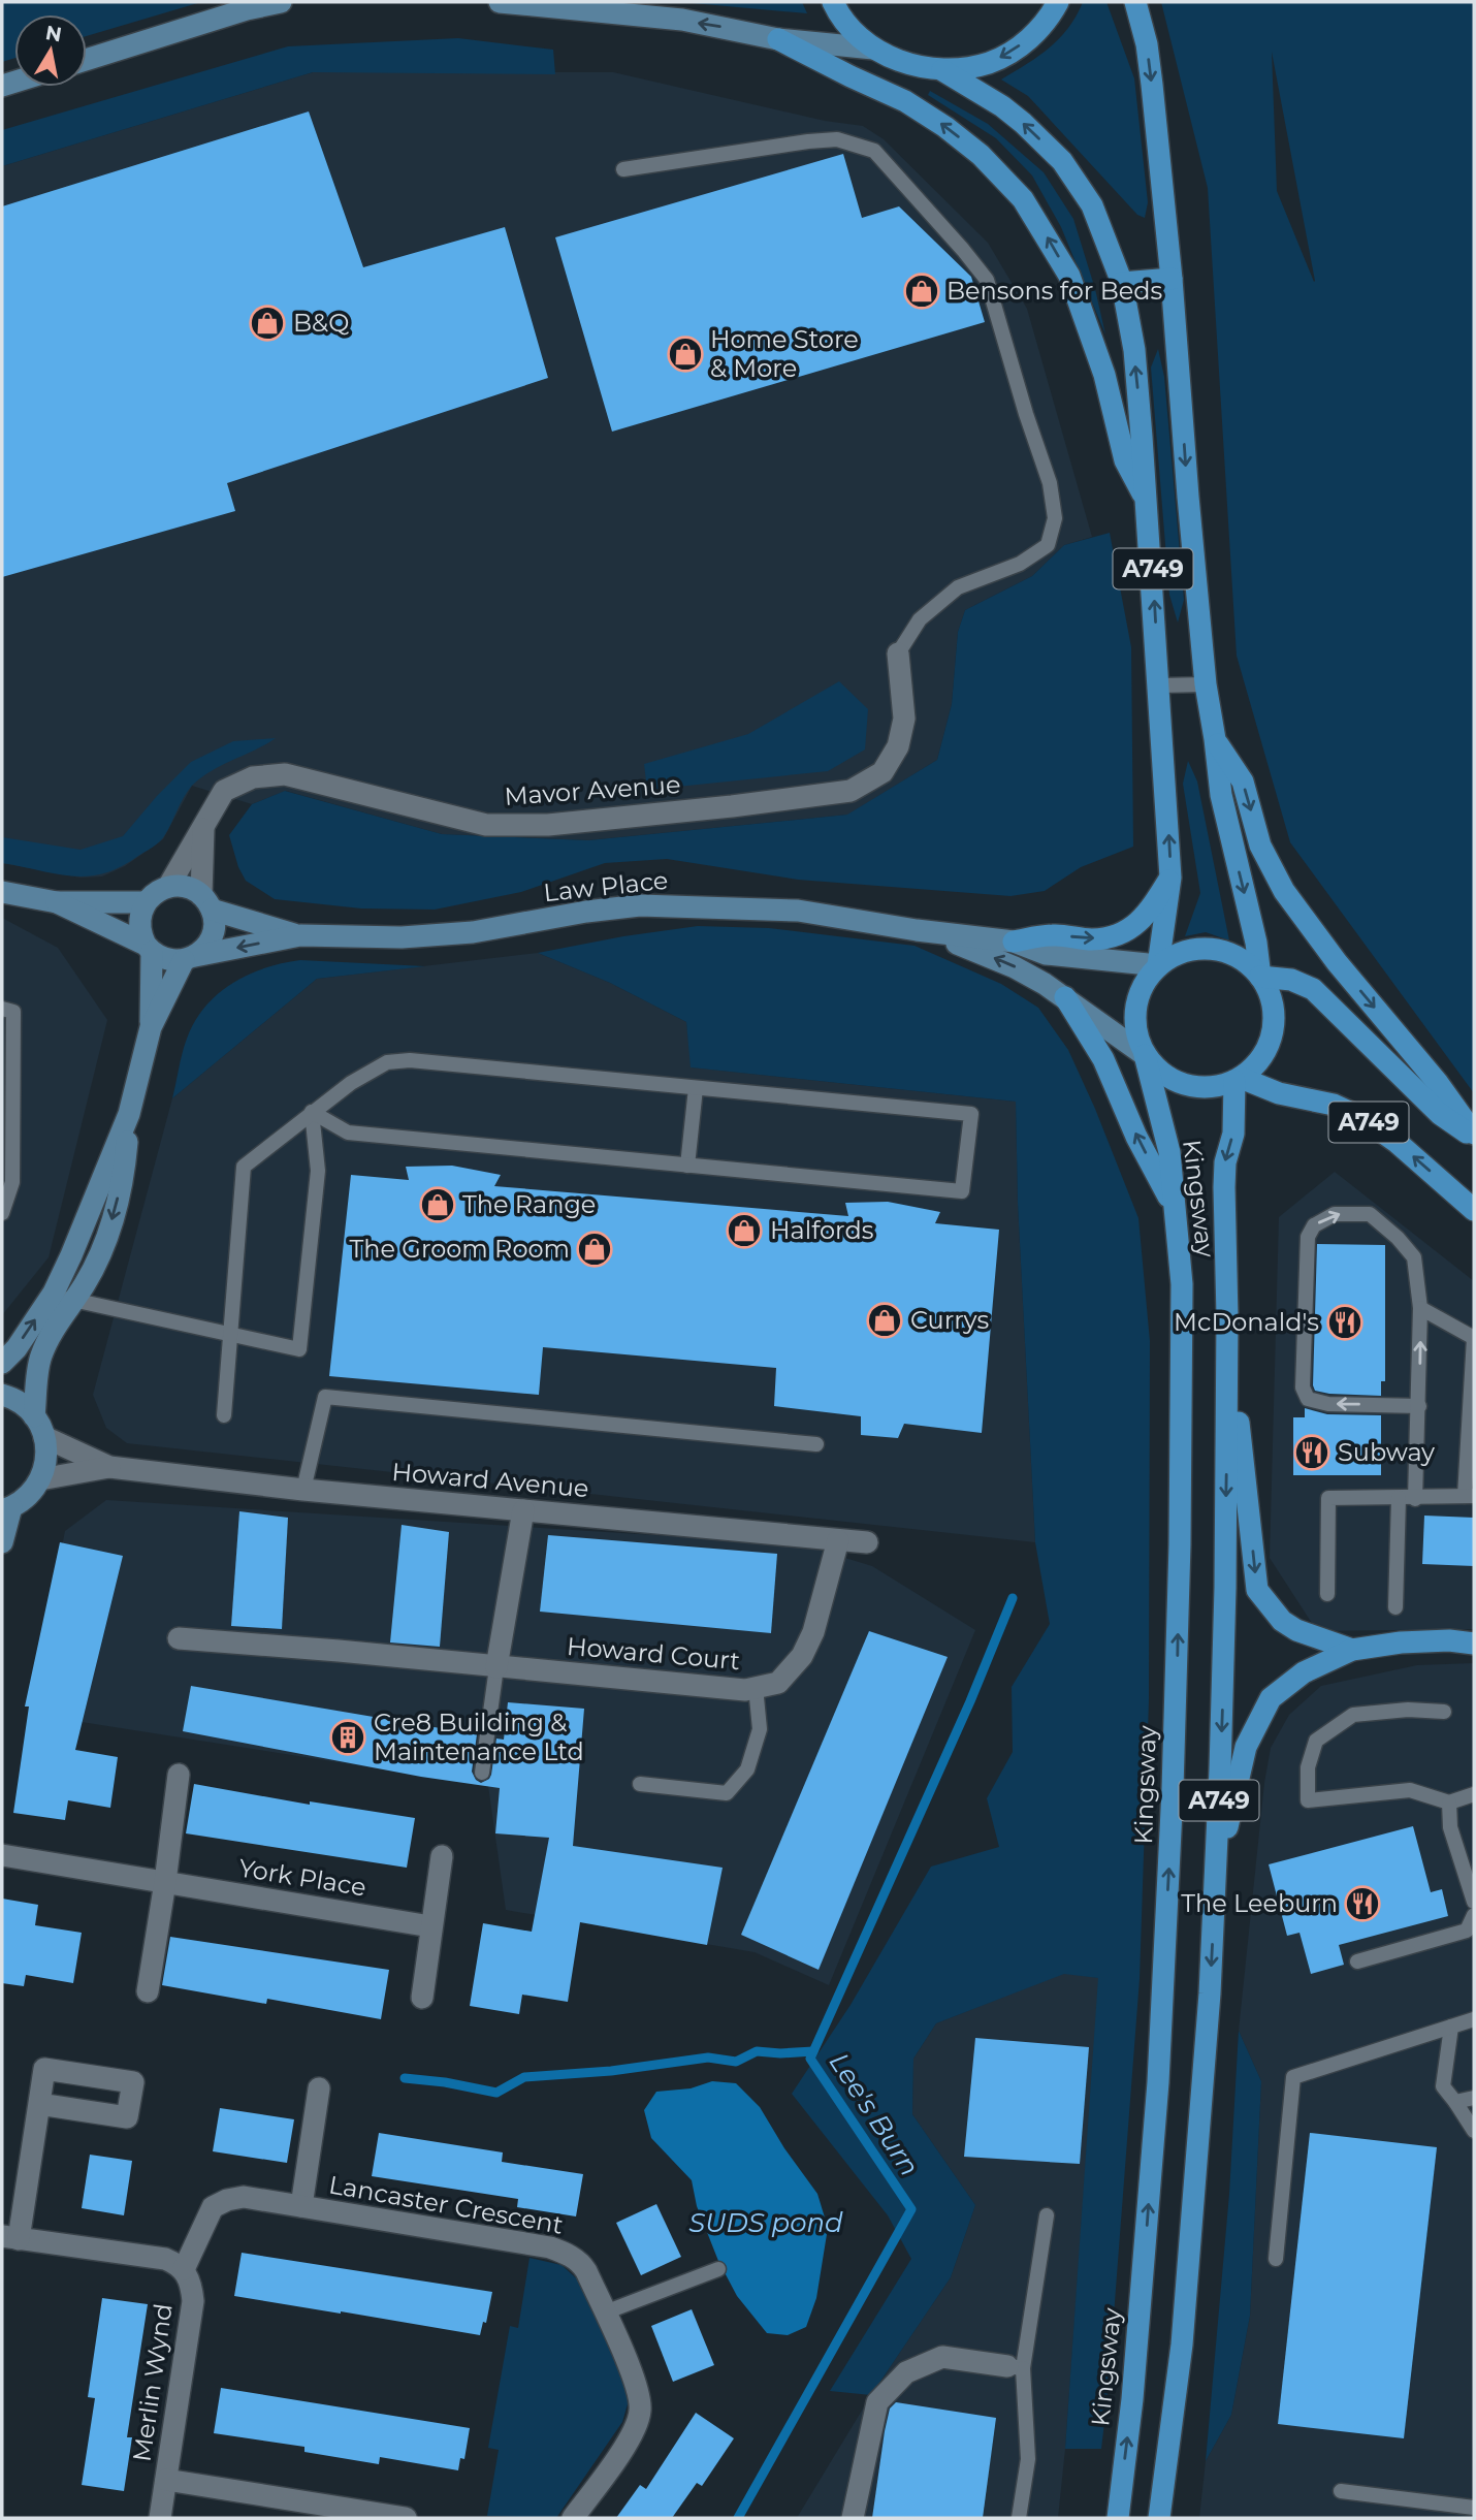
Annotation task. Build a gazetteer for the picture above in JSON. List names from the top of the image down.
{
  "streets": {
    "main road": ["A749", "Kingsway"],
    "street": [
      "Mavor Avenue",
      "Law Place",
      "Howard Avenue",
      "Howard Court",
      "York Place",
      "Lancaster Crescent",
      "Merlin Wynd"
    ]
  },
  "crossings": [
    ["A749", "Law Place"],
    ["A749", "Kingsway"],
    ["Mavor Avenue", "Law Place"],
    ["Law Place", "Kingsway"],
    ["Howard Avenue", "Howard Court"],
    ["Lancaster Crescent", "Merlin Wynd"]
  ],
  "water": ["Lee's Burn", "SUDS pond"],
  "places": {
    "shop": [
      "Bensons for Beds",
      "B&Q",
      "Home Store & More",
      "The Range",
      "Halfords",
      "The Groom Room",
      "Currys"
    ],
    "restaurant": ["McDonald's", "Subway", "The Leeburn"],
    "building": ["Cre8 Building & Maintenance Ltd"]
  },
  "north": "top"
}
